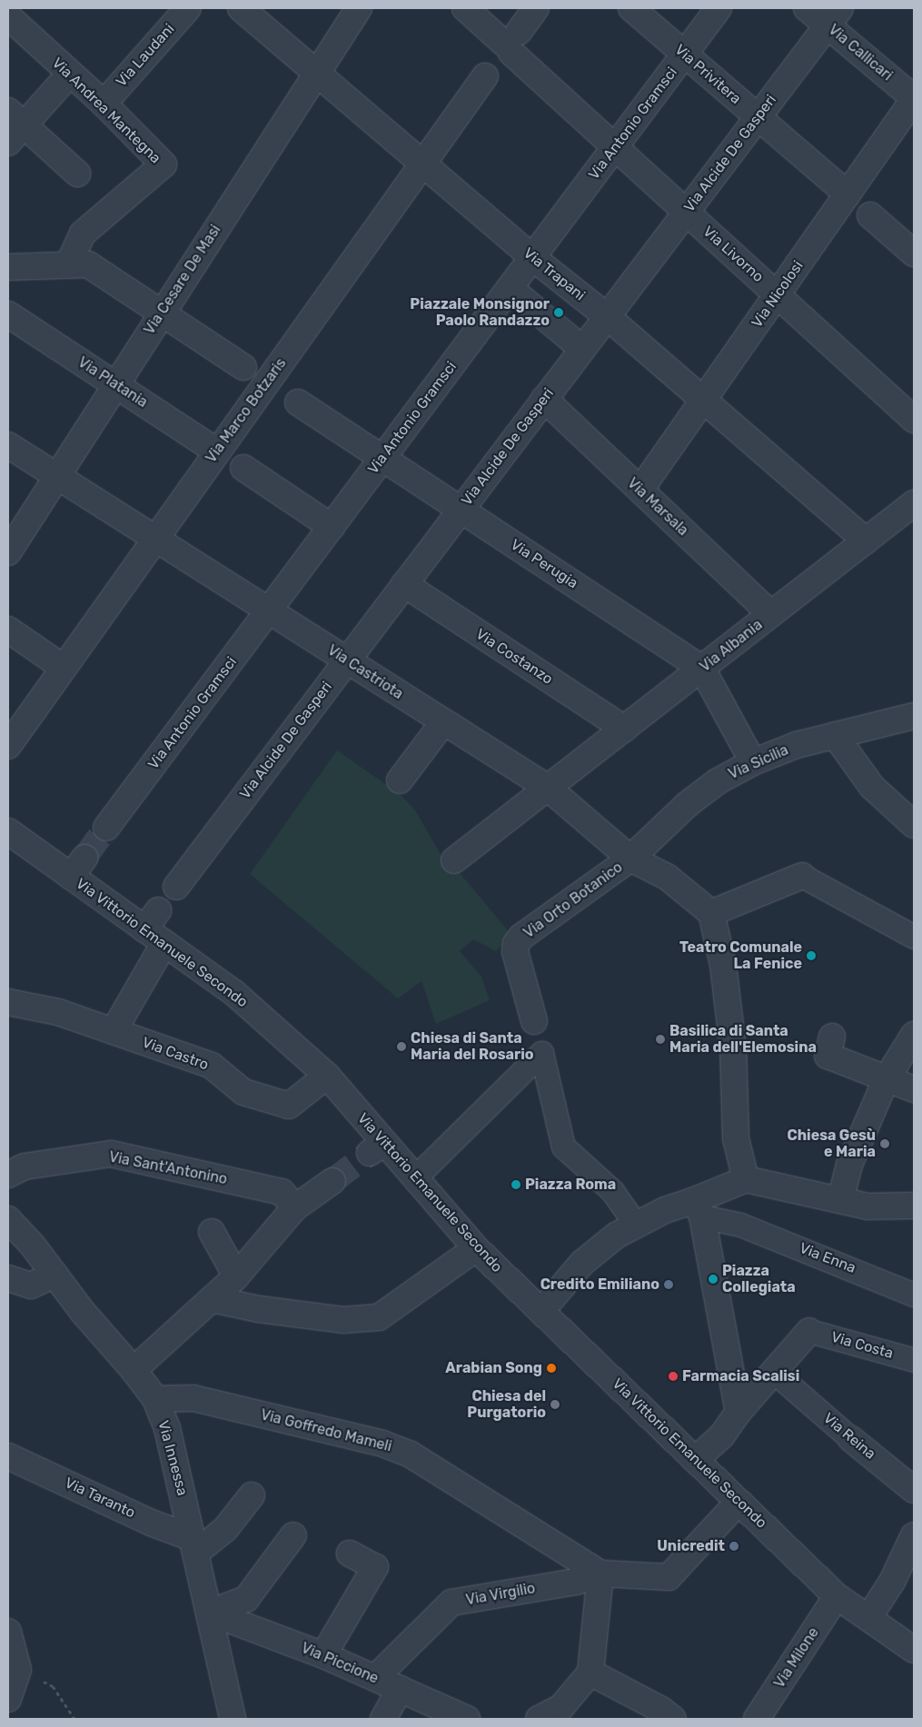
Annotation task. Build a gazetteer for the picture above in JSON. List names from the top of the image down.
{
  "streets": {
    "street": [
      "Via Callicari",
      "Via Laudani",
      "Via Privitera",
      "Via Andrea Mantegna",
      "Via Antonio Gramsci",
      "Via Alcide De Gasperi",
      "Via Livorno",
      "Via Trapani",
      "Via Cesare De Masi",
      "Via Nicolosi",
      "Via Platania",
      "Via Marco Botzaris",
      "Via Marsala",
      "Via Perugia",
      "Via Albania",
      "Via Costanzo",
      "Via Castriota",
      "Via Sicilia",
      "Via Orto Botanico",
      "Via Vittorio Emanuele Secondo",
      "Via Castro",
      "Via Sant'Antonino",
      "Via Enna",
      "Via Costa",
      "Via Goffredo Mameli",
      "Via Reina",
      "Via Innessa",
      "Via Taranto",
      "Via Virgilio",
      "Via Milone",
      "Via Piccione"
    ]
  },
  "crossings": [
    ["Via Callicari", "Via Alcide De Gasperi"],
    ["Via Callicari", "Via Nicolosi"],
    ["Via Laudani", "Via Andrea Mantegna"],
    ["Via Privitera", "Via Antonio Gramsci"],
    ["Via Privitera", "Via Alcide De Gasperi"],
    ["Via Privitera", "Via Nicolosi"],
    ["Via Antonio Gramsci", "Via Livorno"],
    ["Via Antonio Gramsci", "Via Trapani"],
    ["Via Antonio Gramsci", "Via Perugia"],
    ["Via Antonio Gramsci", "Via Castriota"],
    ["Via Alcide De Gasperi", "Via Livorno"],
    ["Via Alcide De Gasperi", "Via Trapani"],
    ["Via Alcide De Gasperi", "Via Marsala"],
    ["Via Alcide De Gasperi", "Via Perugia"],
    ["Via Alcide De Gasperi", "Via Costanzo"],
    ["Via Alcide De Gasperi", "Via Castriota"],
    ["Via Livorno", "Via Nicolosi"],
    ["Via Trapani", "Via Cesare De Masi"],
    ["Via Trapani", "Via Nicolosi"],
    ["Via Trapani", "Via Marco Botzaris"],
    ["Via Trapani", "Via Albania"],
    ["Via Cesare De Masi", "Via Platania"],
    ["Via Cesare De Masi", "Via Castriota"],
    ["Via Nicolosi", "Via Marsala"],
    ["Via Platania", "Via Marco Botzaris"],
    ["Via Marco Botzaris", "Via Castriota"],
    ["Via Marsala", "Via Albania"],
    ["Via Perugia", "Via Albania"],
    ["Via Perugia", "Via Sicilia"],
    ["Via Albania", "Via Costanzo"],
    ["Via Albania", "Via Castriota"],
    ["Via Castriota", "Via Sicilia"],
    ["Via Castriota", "Via Orto Botanico"],
    ["Via Sicilia", "Via Orto Botanico"],
    ["Via Vittorio Emanuele Secondo", "Via Castro"],
    ["Via Vittorio Emanuele Secondo", "Via Milone"],
    ["Via Goffredo Mameli", "Via Innessa"],
    ["Via Goffredo Mameli", "Via Virgilio"],
    ["Via Innessa", "Via Taranto"],
    ["Via Innessa", "Via Piccione"],
    ["Via Virgilio", "Via Piccione"]
  ],
  "places": [
    "Piazzale Monsignor Paolo Randazzo",
    "Teatro Comunale La Fenice",
    "Basilica di Santa Maria dell'Elemosina",
    "Chiesa di Santa Maria del Rosario",
    "Chiesa Gesù e Maria",
    "Piazza Roma",
    "Piazza Collegiata",
    "Credito Emiliano",
    "Arabian Song",
    "Farmacia Scalisi",
    "Chiesa del Purgatorio",
    "Unicredit"
  ]
}
